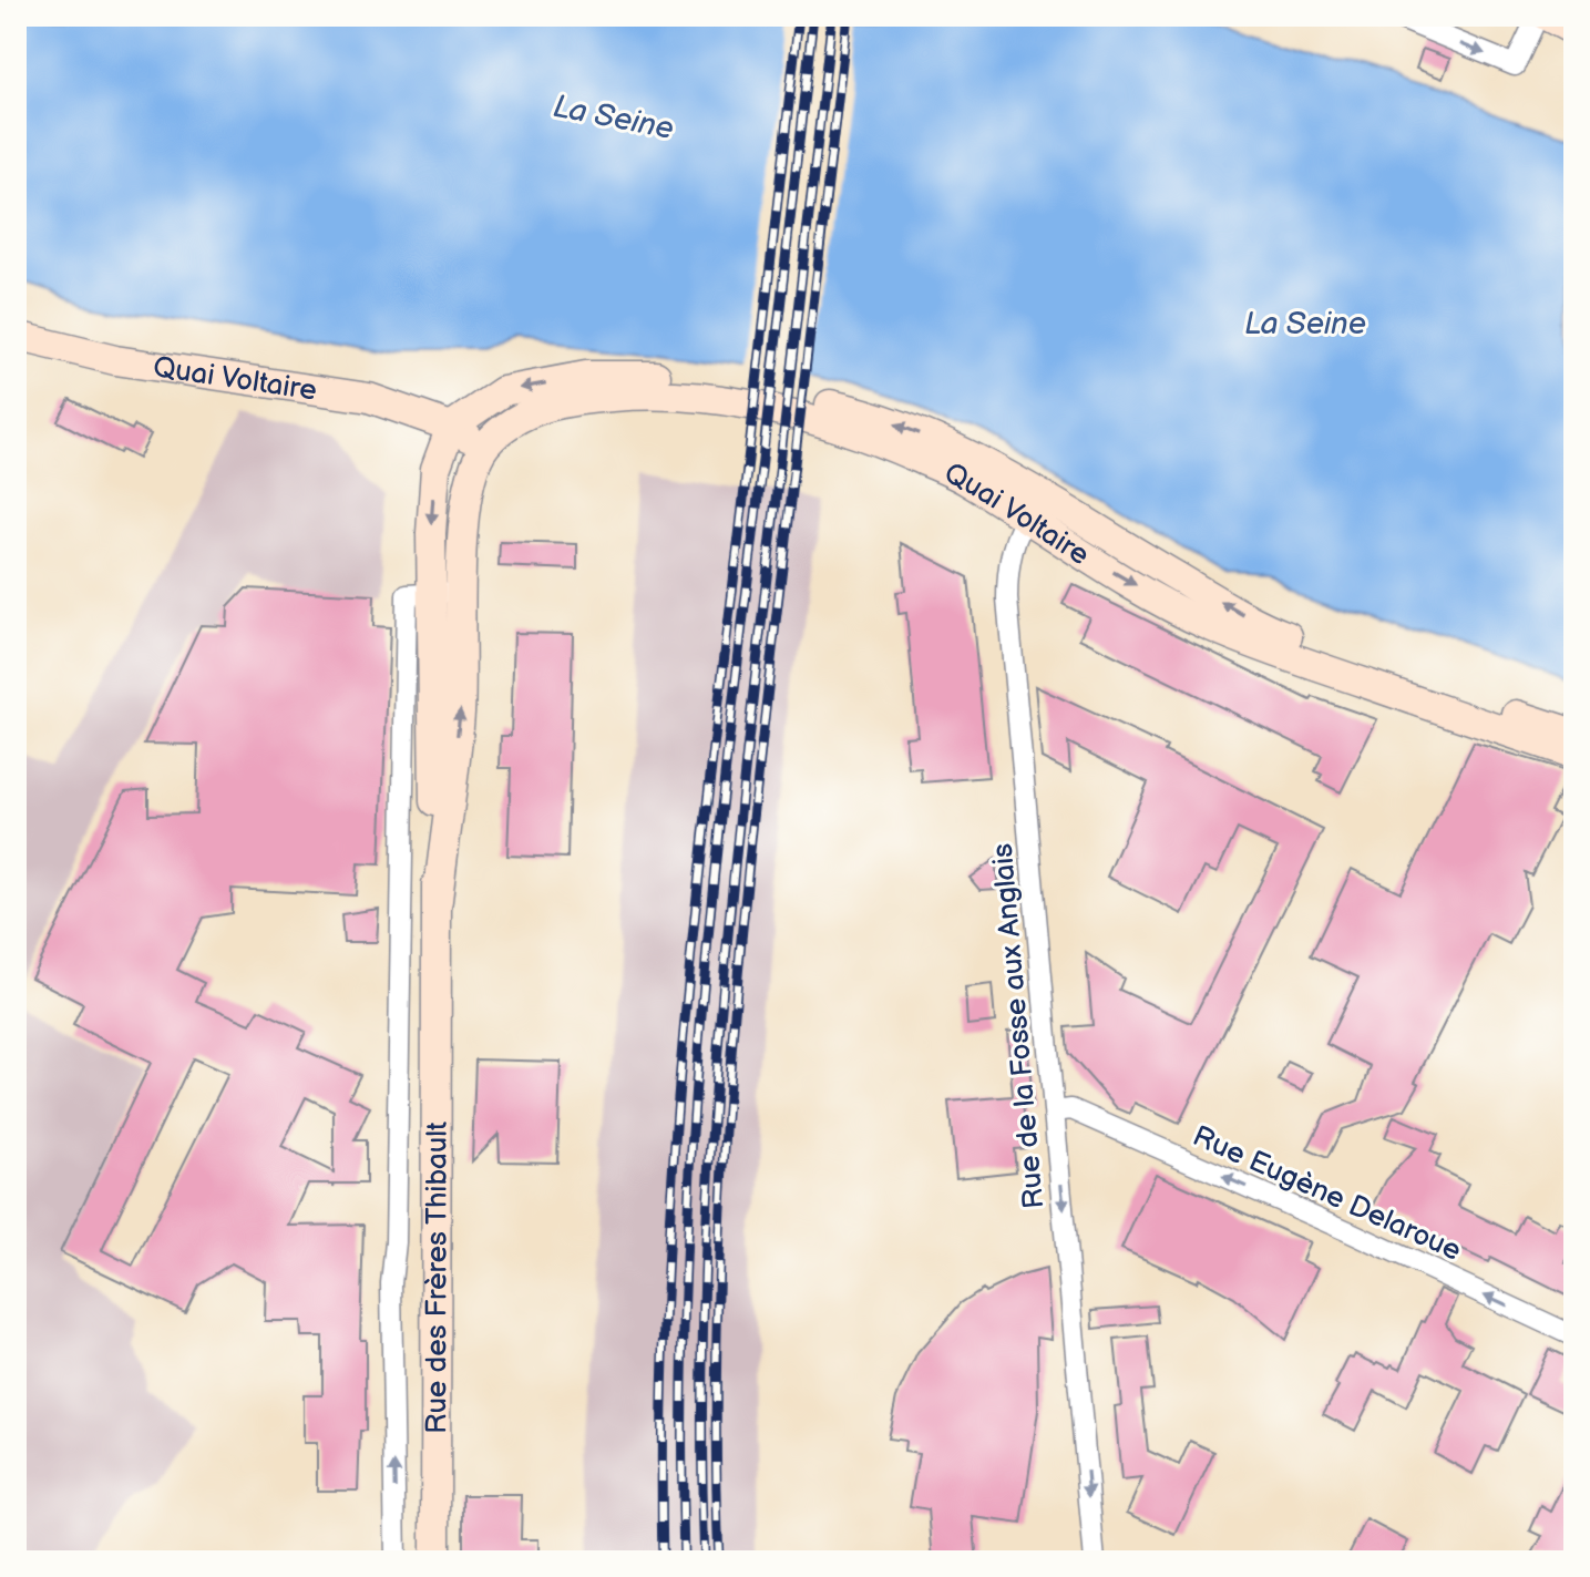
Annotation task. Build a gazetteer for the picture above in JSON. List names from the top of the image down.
{
  "streets": {
    "street": [
      "Quai Voltaire",
      "Rue de la Fosse aux Anglais",
      "Rue Eugène Delaroue",
      "Rue des Frères Thibault"
    ]
  },
  "crossings": [
    ["Quai Voltaire", "Rue de la Fosse aux Anglais"],
    ["Quai Voltaire", "Rue des Frères Thibault"],
    ["Rue de la Fosse aux Anglais", "Rue Eugène Delaroue"]
  ],
  "one_way": ["Rue de la Fosse aux Anglais", "Rue Eugène Delaroue"],
  "water": ["La Seine"]
}
